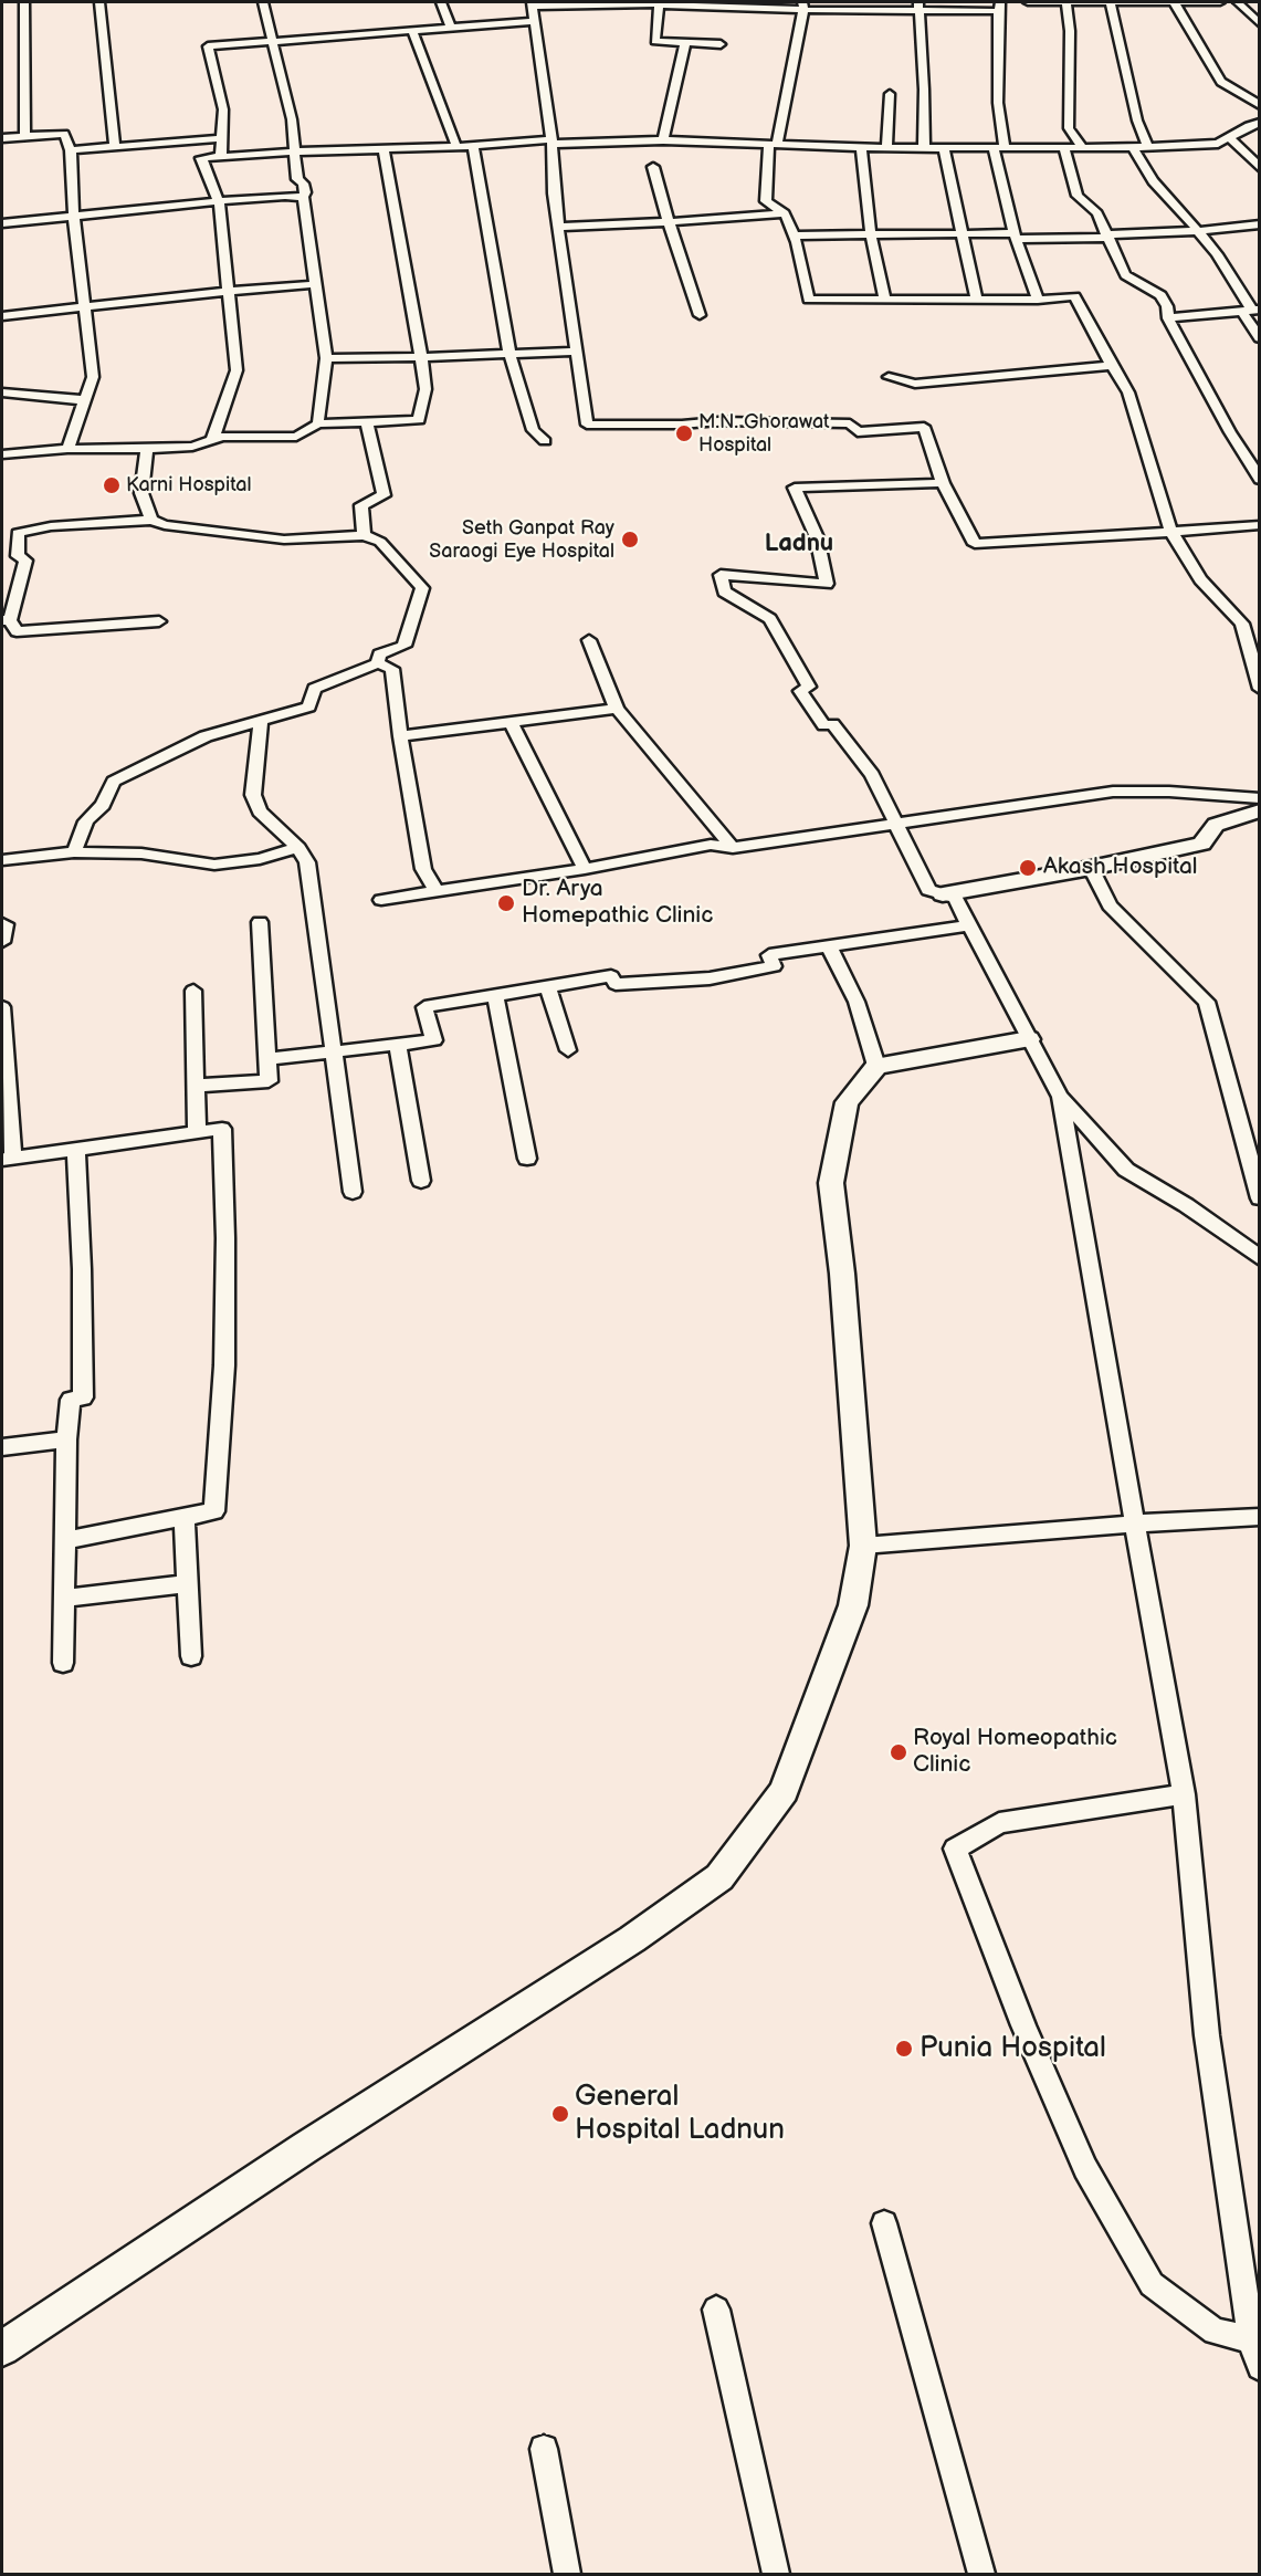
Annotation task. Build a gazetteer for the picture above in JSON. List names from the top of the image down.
{
  "districts": ["Ladnu"],
  "places": [
    "M.N. Ghorawat Hospital",
    "Karni Hospital",
    "Seth Ganpat Ray Saraogi Eye Hospital",
    "Akash Hospital",
    "Dr. Arya Homepathic Clinic",
    "Royal Homeopathic Clinic",
    "Punia Hospital",
    "General Hospital Ladnun"
  ]
}
